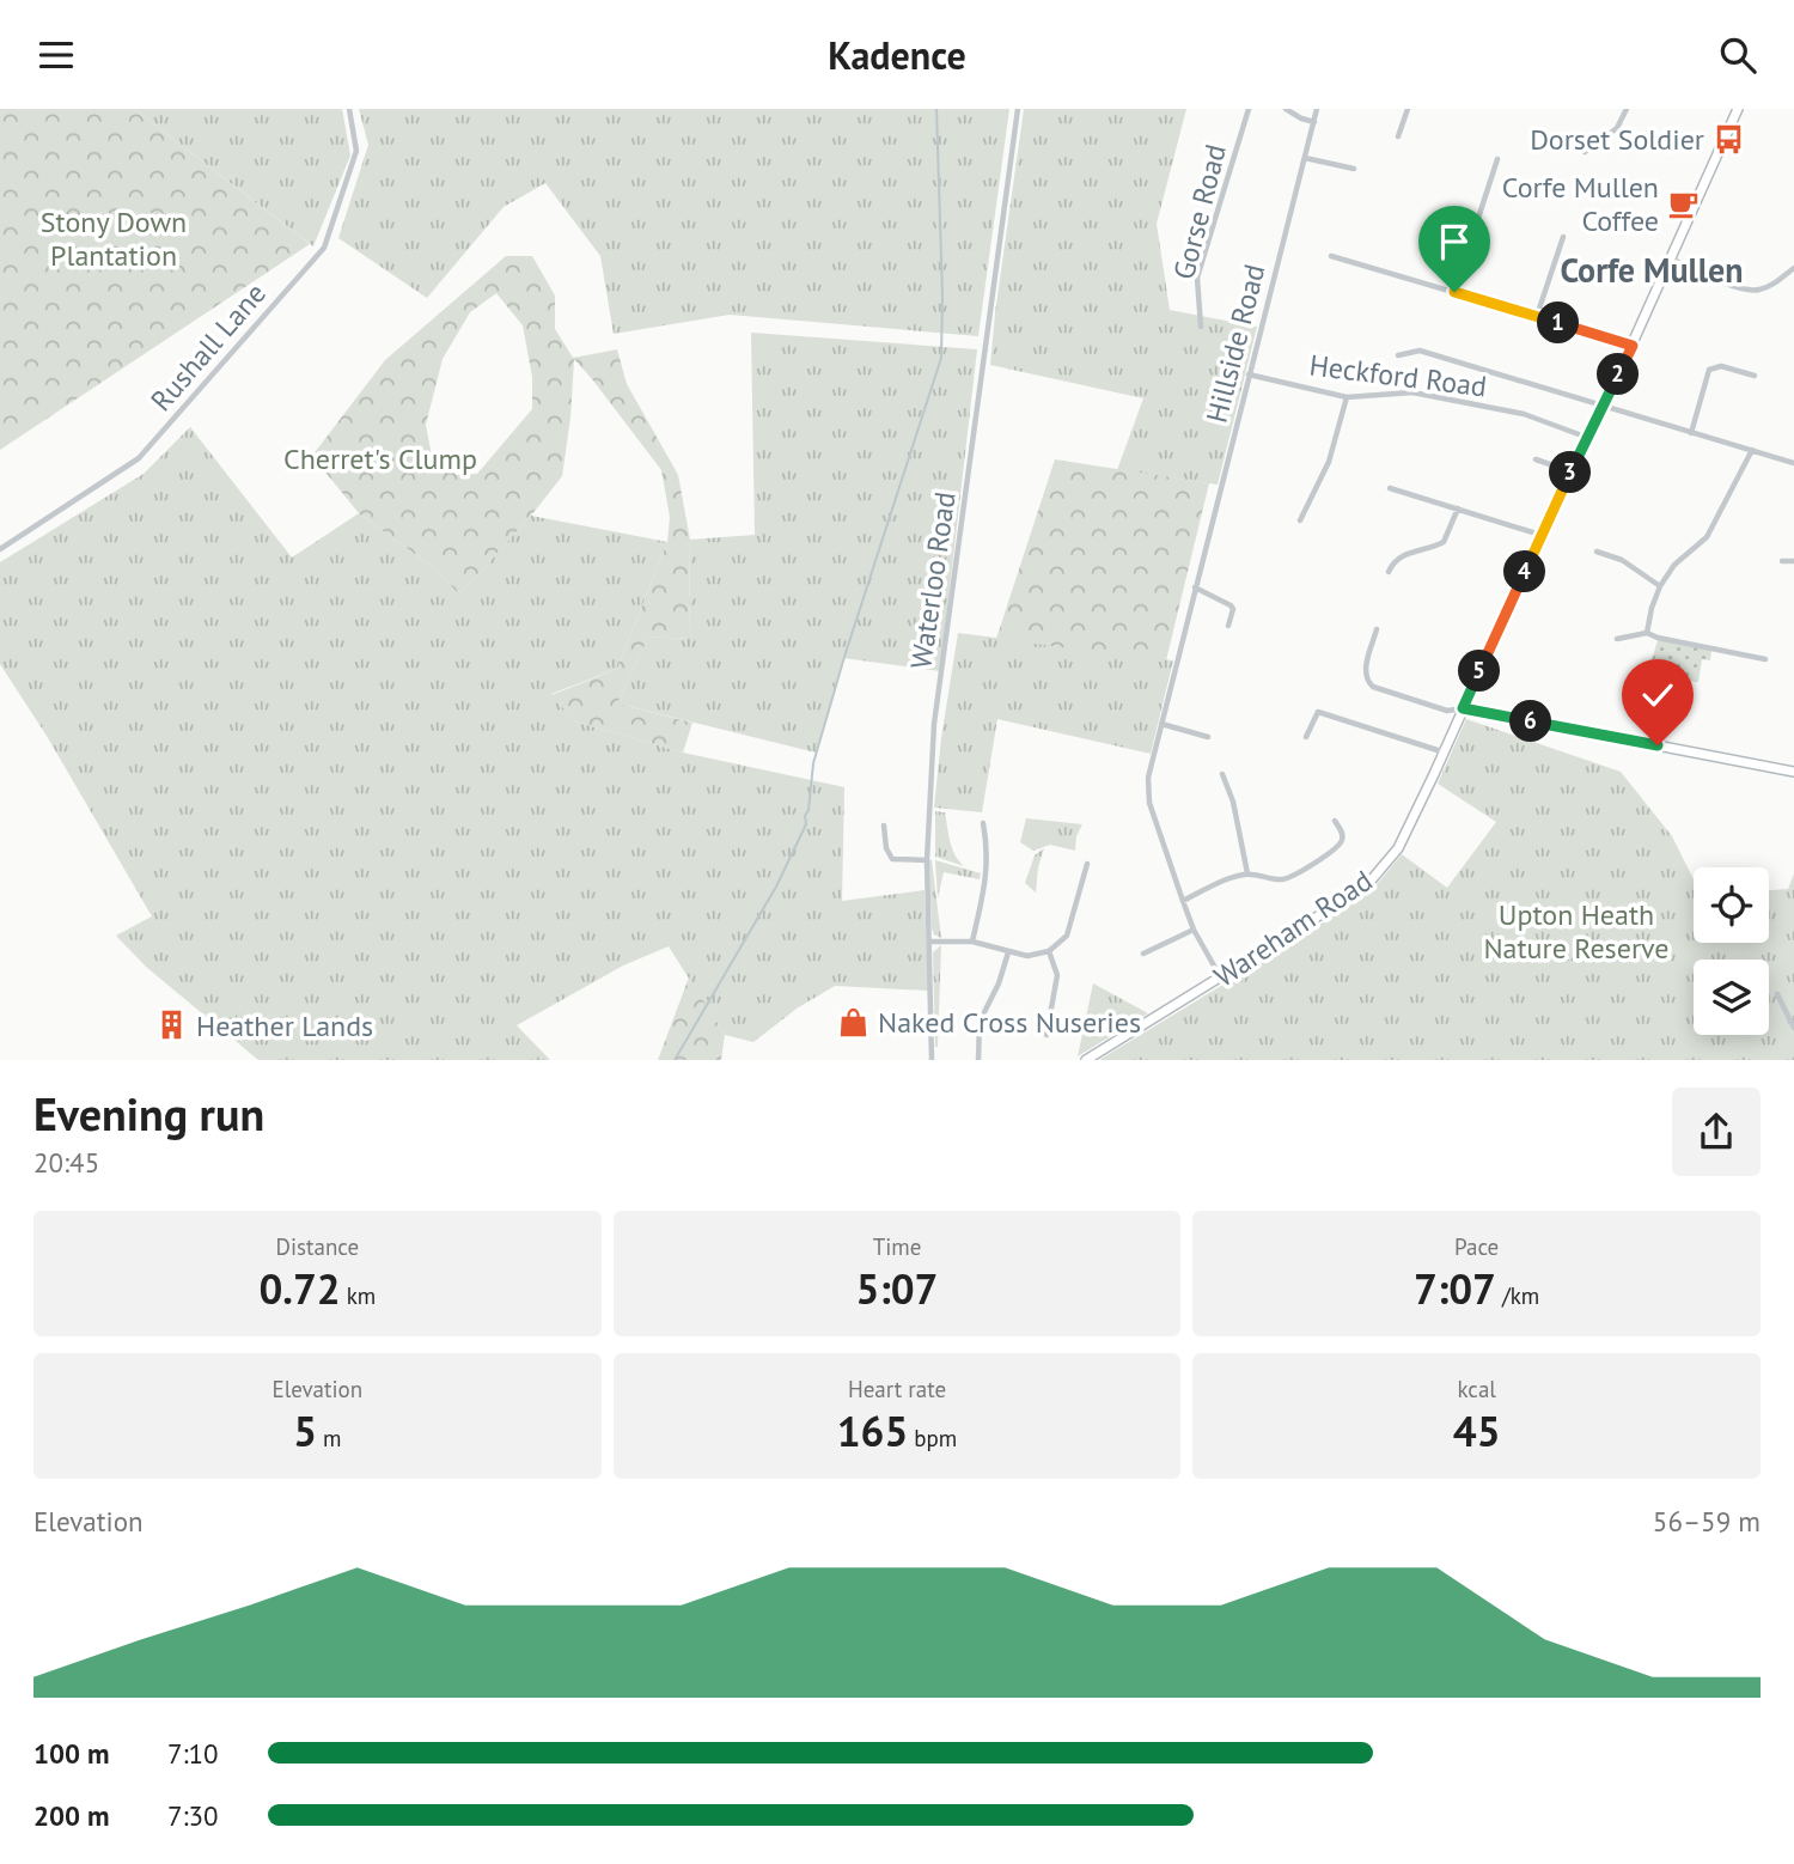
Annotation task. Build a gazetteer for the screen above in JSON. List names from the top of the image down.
{
  "streets": {
    "street": [
      "Gorse Road",
      "Hillside Road",
      "Rushall Lane",
      "Heckford Road",
      "Waterloo Road",
      "Wareham Road"
    ]
  },
  "crossings": [
    ["Hillside Road", "Heckford Road"],
    ["Hillside Road", "Wareham Road"],
    ["Heckford Road", "Wareham Road"]
  ],
  "districts": ["Corfe Mullen"],
  "parks": ["Stony Down Plantation", "Cherret's Clump", "Upton Heath Nature Reserve"],
  "places": {
    "bus stop": ["Dorset Soldier"],
    "cafe": ["Corfe Mullen Coffee"],
    "shop": ["Naked Cross Nuseries"],
    "building": ["Heather Lands"]
  },
  "page": {
    "header": "Kadence",
    "pins": [
      "1",
      "2",
      "3",
      "4",
      "5",
      "6"
    ],
    "heading": ["Evening run", "20:45"],
    "stats": [
      ["Distance", "0.72 km"],
      ["Time", "5:07"],
      ["Pace", "7:07 /km"],
      ["Elevation", "5 m"],
      ["Heart rate", "165 bpm"],
      ["kcal", "45"]
    ],
    "chart": ["Elevation", "56–59 m"],
    "list": [
      {
        "name": "100 m",
        "note": "7:10"
      },
      {
        "name": "200 m",
        "note": "7:30"
      }
    ]
  }
}
